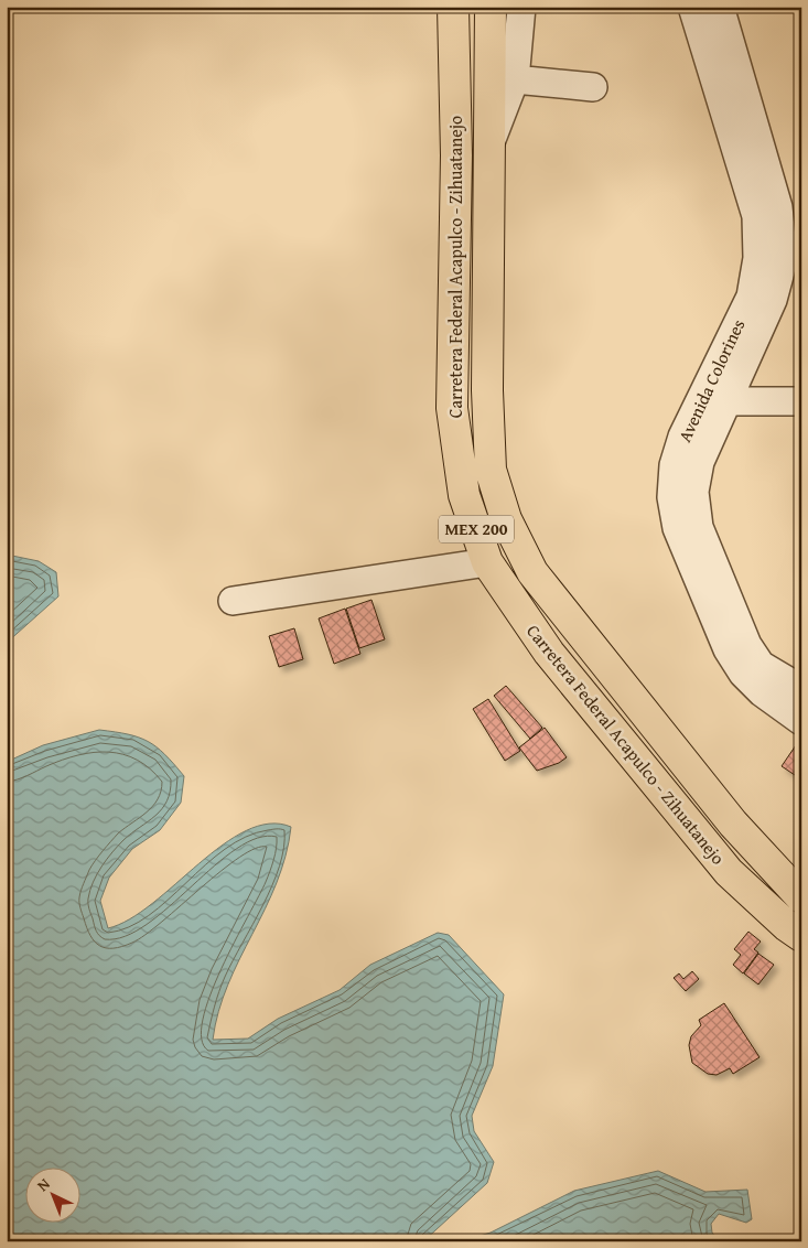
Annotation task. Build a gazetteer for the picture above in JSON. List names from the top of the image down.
{
  "streets": {
    "main road": ["Carretera Federal Acapulco - Zihuatanejo", "MEX 200"],
    "street": ["Avenida Colorines"]
  },
  "north": "top left"
}
